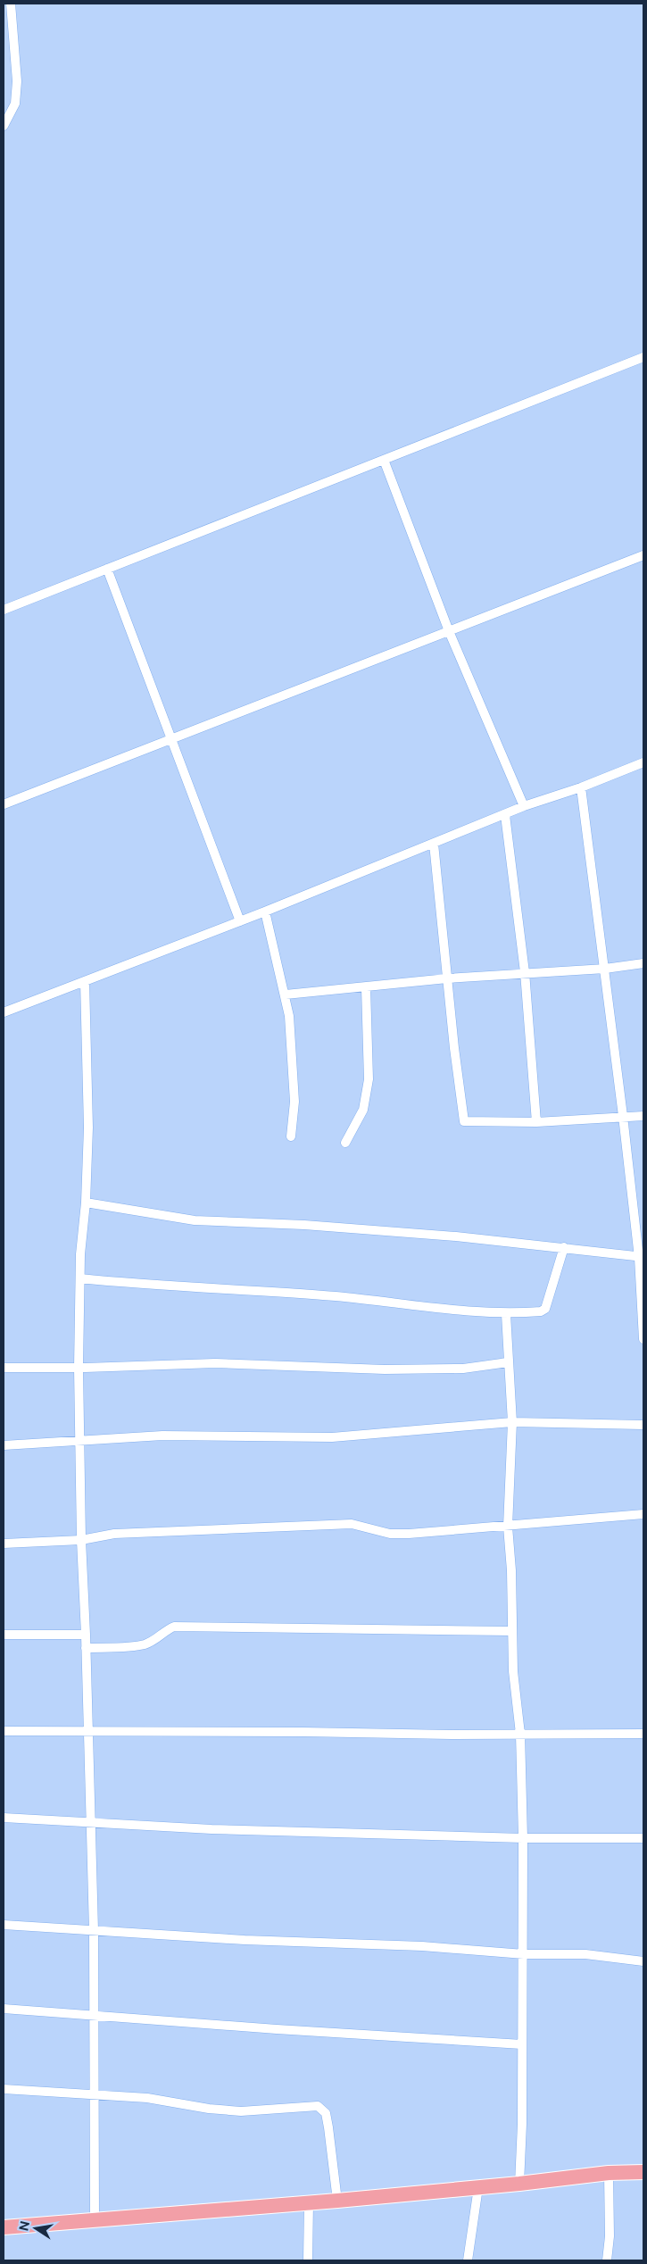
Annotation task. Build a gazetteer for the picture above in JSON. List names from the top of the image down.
{
  "north": "left"
}
